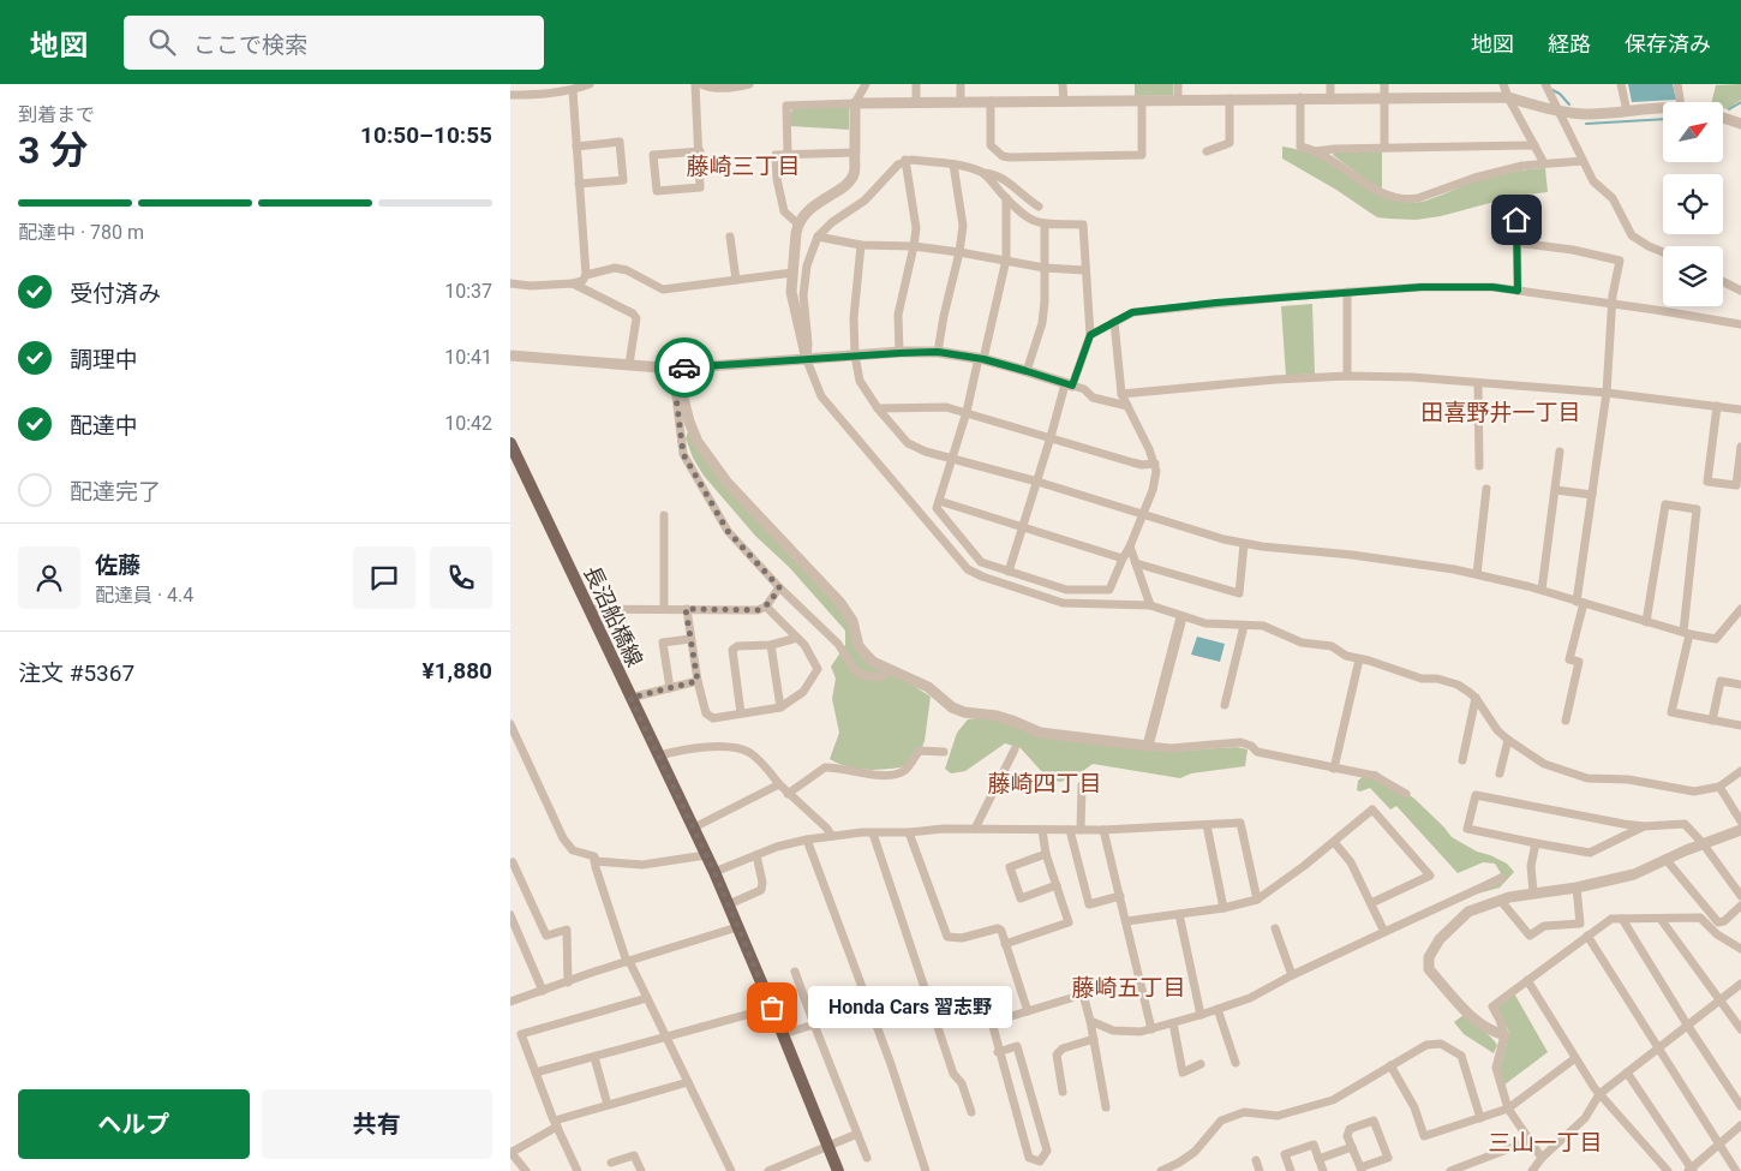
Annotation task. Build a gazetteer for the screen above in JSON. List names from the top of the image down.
{
  "streets": {
    "main road": ["長沼船橋線"]
  },
  "districts": [
    "藤崎三丁目",
    "田喜野井一丁目",
    "藤崎四丁目",
    "藤崎五丁目",
    "三山一丁目"
  ],
  "places": ["Honda Cars 習志野"],
  "north": "top right",
  "page": {
    "header": "地図",
    "search": "ここで検索",
    "nav": ["地図", "経路", "保存済み"],
    "heading": ["3 分", "到着まで", "10:50–10:55"],
    "panel": [
      "佐藤",
      "配達員 · 4.4",
      "注文 #5367",
      "¥1,880"
    ],
    "bar": "配達中 · 780 m",
    "list": [
      ["受付済み", "10:37"],
      ["調理中", "10:41"],
      ["配達中", "10:42"],
      "配達完了"
    ],
    "bubble": "Honda Cars 習志野",
    "buttons": ["ヘルプ", "共有"]
  }
}
